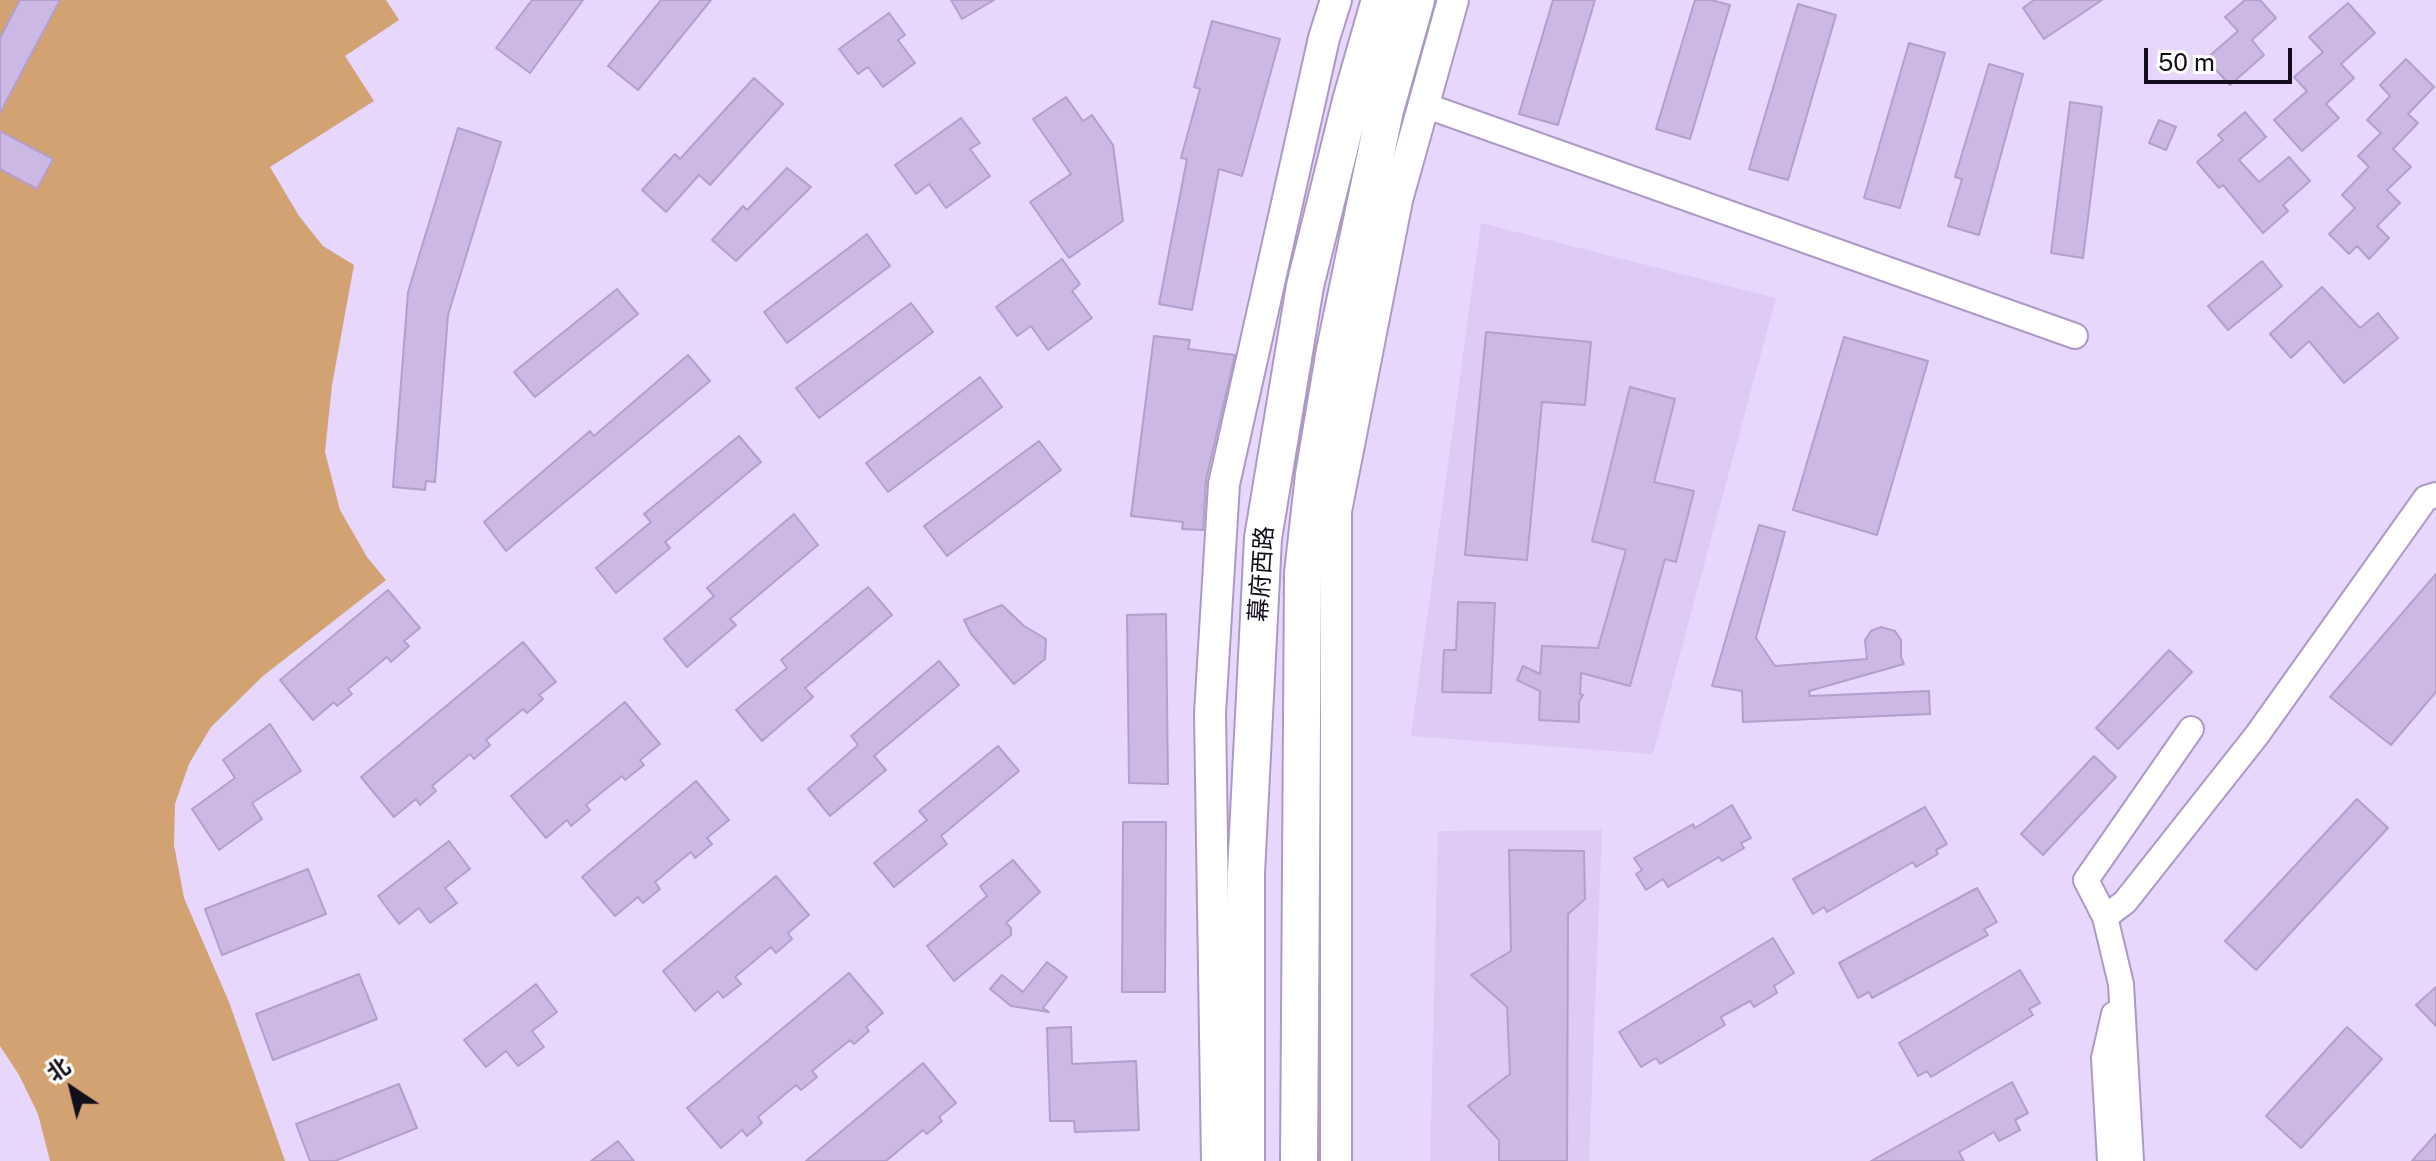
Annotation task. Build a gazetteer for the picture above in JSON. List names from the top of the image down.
{
  "streets": {
    "highway": ["幕府西路"]
  },
  "scale_bar": "50 m",
  "north": "top left"
}
